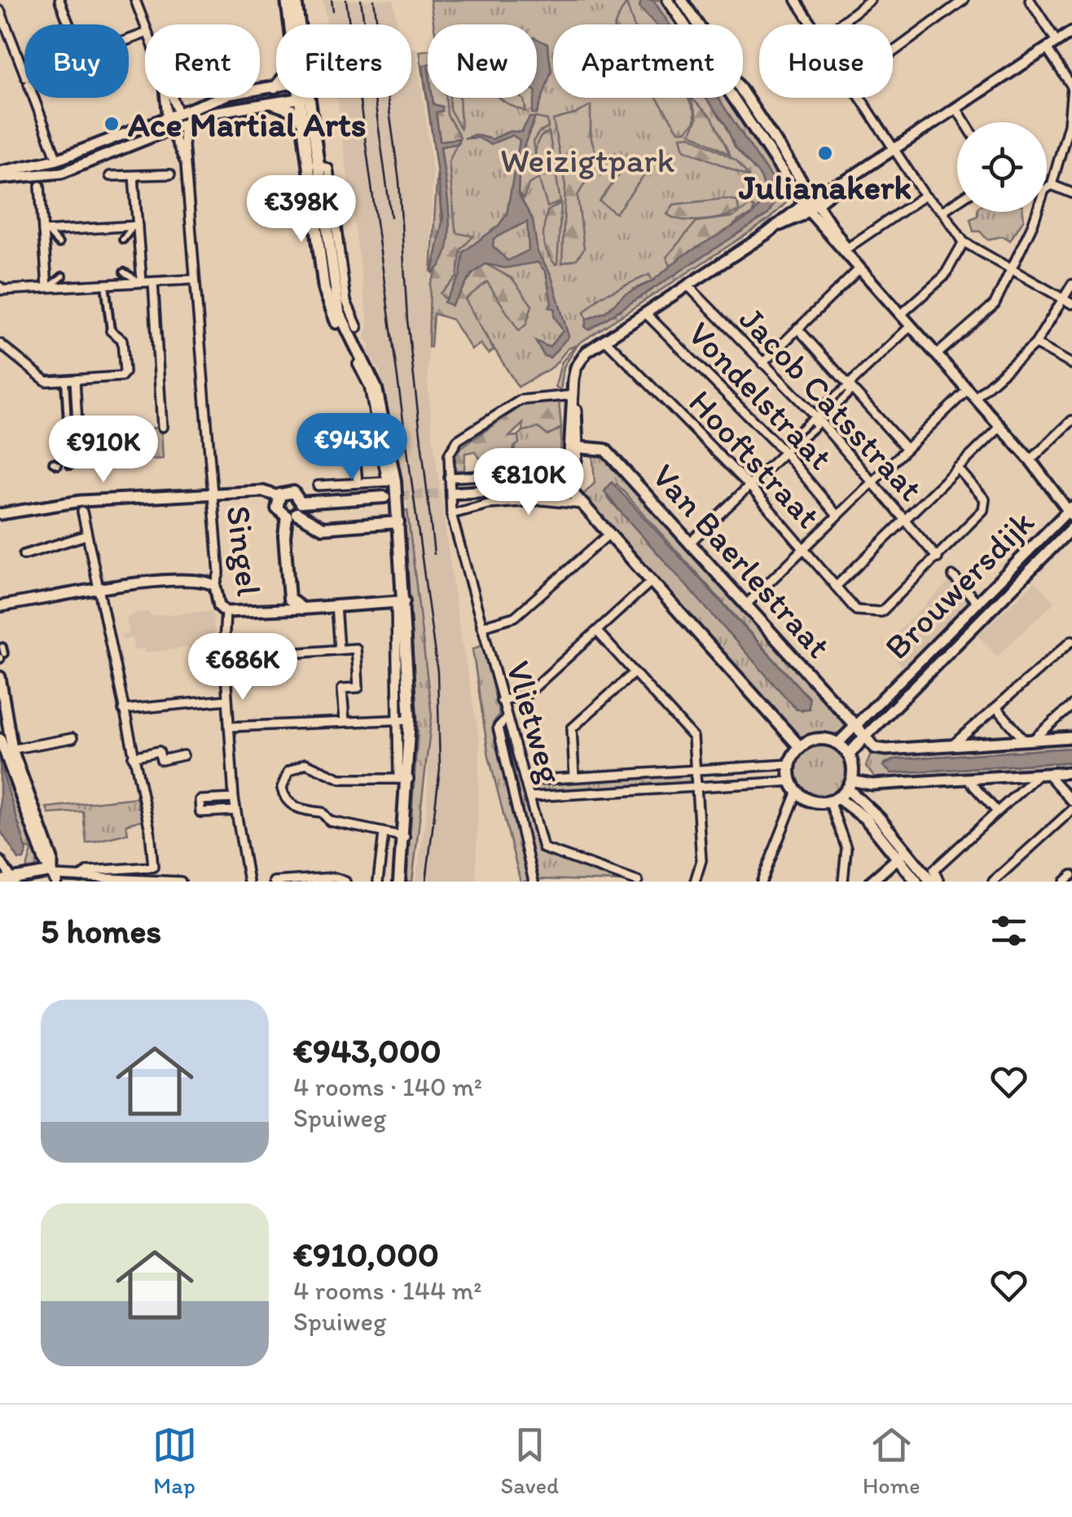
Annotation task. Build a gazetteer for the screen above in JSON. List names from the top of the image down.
{
  "streets": {
    "main road": ["Van Baerlestraat", "Brouwersdijk"],
    "street": [
      "Vondelstraat",
      "Jacob Catsstraat",
      "Hooftstraat",
      "Singel",
      "Vlietweg"
    ]
  },
  "crossings": [
    ["Jacob Catsstraat", "Hooftstraat"],
    ["Van Baerlestraat", "Brouwersdijk"]
  ],
  "parks": ["Weizigtpark"],
  "places": ["Ace Martial Arts", "Julianakerk"],
  "page": {
    "chip": [
      "Buy",
      "Rent",
      "Filters",
      "New",
      "Apartment",
      "House"
    ],
    "price": [
      "€398K",
      "€943K",
      "€910K",
      "€810K",
      "€686K"
    ],
    "heading": "5 homes",
    "list": [
      {
        "name": "€943,000",
        "note": "4 rooms · 140 m² · Spuiweg"
      },
      {
        "name": "€910,000",
        "note": "4 rooms · 144 m² · Spuiweg"
      }
    ],
    "tabs": ["Map", "Saved", "Home"]
  }
}
